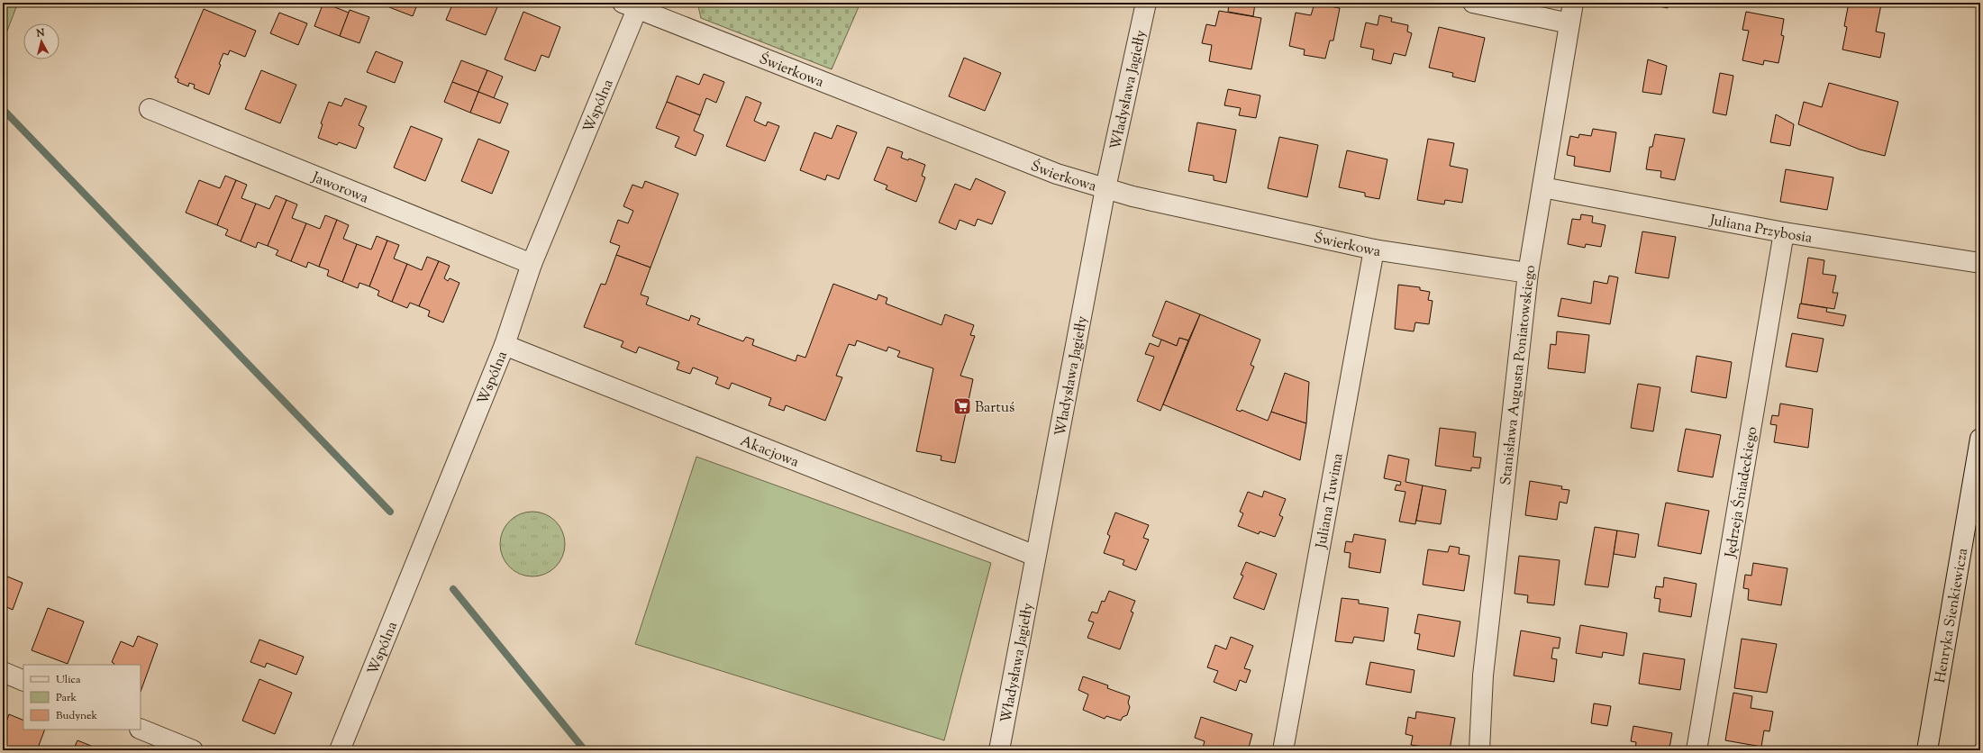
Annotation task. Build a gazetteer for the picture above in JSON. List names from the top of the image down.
{
  "streets": {
    "street": [
      "Świerkowa",
      "Władysława Jagiełły",
      "Wspólna",
      "Jaworowa",
      "Juliana Przybosia",
      "Stanisława Augusta Poniatowskiego",
      "Akacjowa",
      "Jędrzeja Śniadeckiego",
      "Juliana Tuwima",
      "Henryka Sienkiewicza"
    ]
  },
  "crossings": [
    ["Świerkowa", "Władysława Jagiełły"],
    ["Świerkowa", "Wspólna"],
    ["Świerkowa", "Stanisława Augusta Poniatowskiego"],
    ["Świerkowa", "Juliana Tuwima"],
    ["Władysława Jagiełły", "Akacjowa"],
    ["Wspólna", "Jaworowa"],
    ["Wspólna", "Akacjowa"],
    ["Juliana Przybosia", "Stanisława Augusta Poniatowskiego"],
    ["Juliana Przybosia", "Jędrzeja Śniadeckiego"]
  ],
  "places": {
    "supermarket": ["Bartuś"]
  },
  "legend": ["Ulica", "Park", "Budynek"],
  "north": "top"
}
